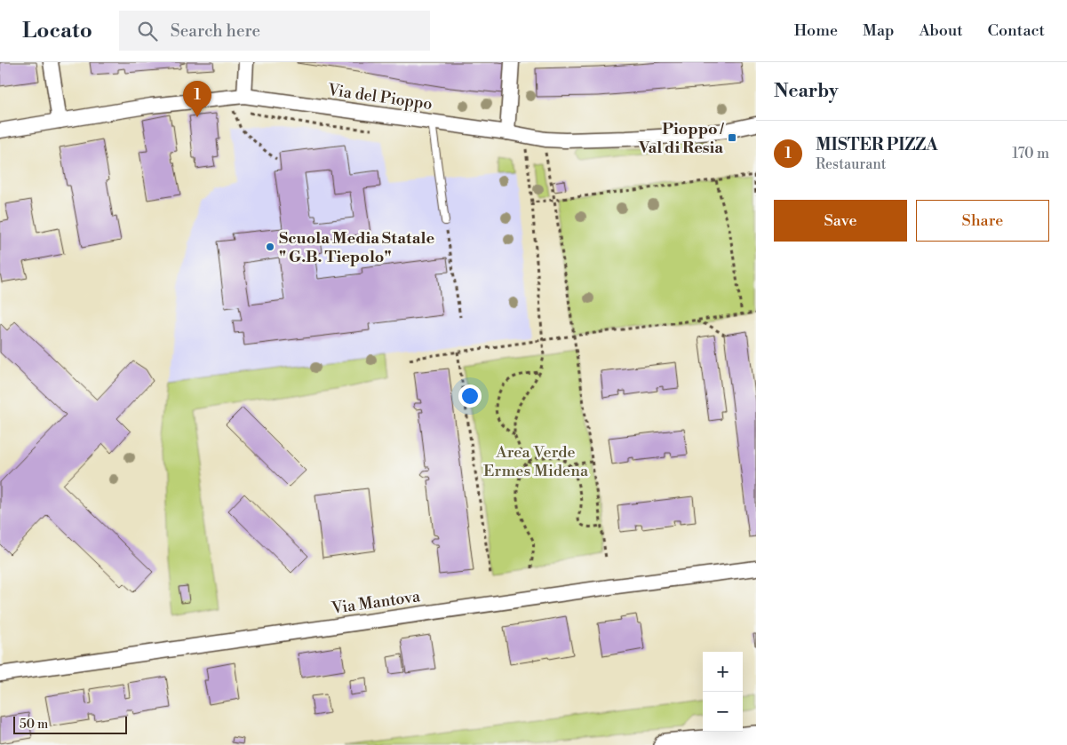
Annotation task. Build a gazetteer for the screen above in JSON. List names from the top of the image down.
{
  "streets": {
    "street": ["Via del Pioppo", "Via Mantova"]
  },
  "parks": ["Area Verde Ermes Midena"],
  "places": {
    "transit": ["Pioppo / Val di Resia"],
    "other": ["Scuola Media Statale \" G.B. Tiepolo\""]
  },
  "scale_bar": "50 m",
  "page": {
    "header": "Locato",
    "search": "Search here",
    "nav": [
      "Home",
      "Map",
      "About",
      "Contact"
    ],
    "heading": "Nearby",
    "pins": "1",
    "list": [
      {
        "mark": "1",
        "name": "MISTER PIZZA",
        "note": "Restaurant",
        "value": "170 m"
      }
    ],
    "buttons": ["Save", "Share"],
    "map_buttons": ["+", "−"],
    "scale": "50 m"
  }
}
